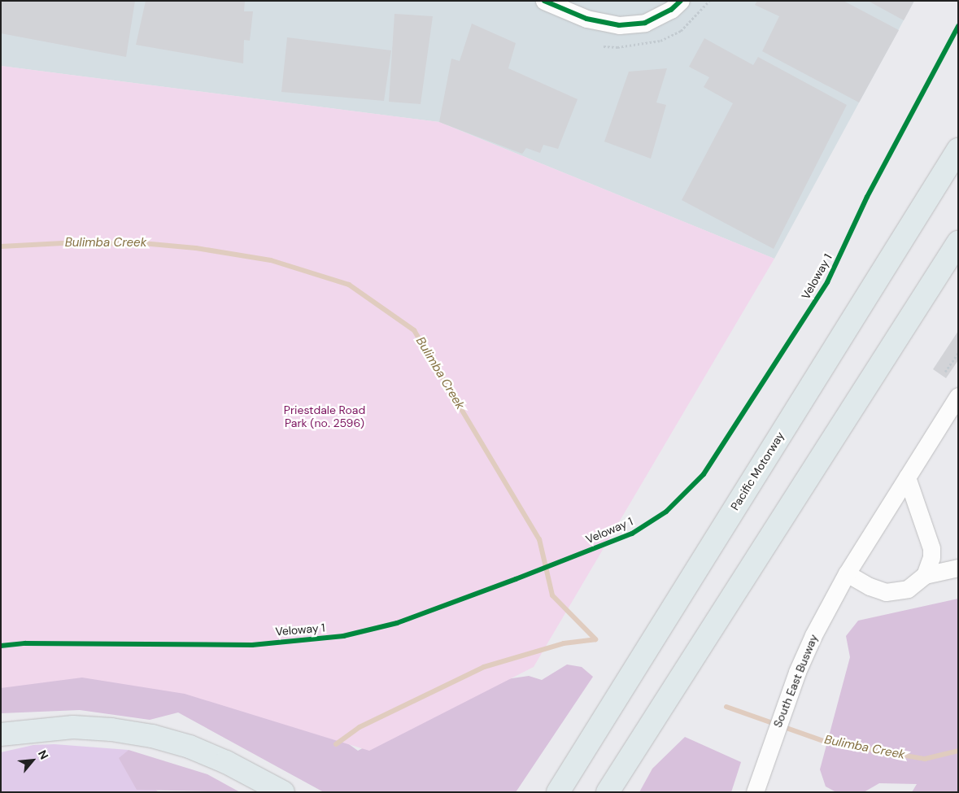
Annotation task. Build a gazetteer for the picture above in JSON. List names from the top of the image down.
{
  "streets": {
    "highway": ["Pacific Motorway"],
    "street": ["South East Busway"],
    "cycle path": ["Veloway 1"]
  },
  "water": ["Bulimba Creek"],
  "parks": ["Priestdale Road Park (no. 2596)"],
  "north": "top right"
}
